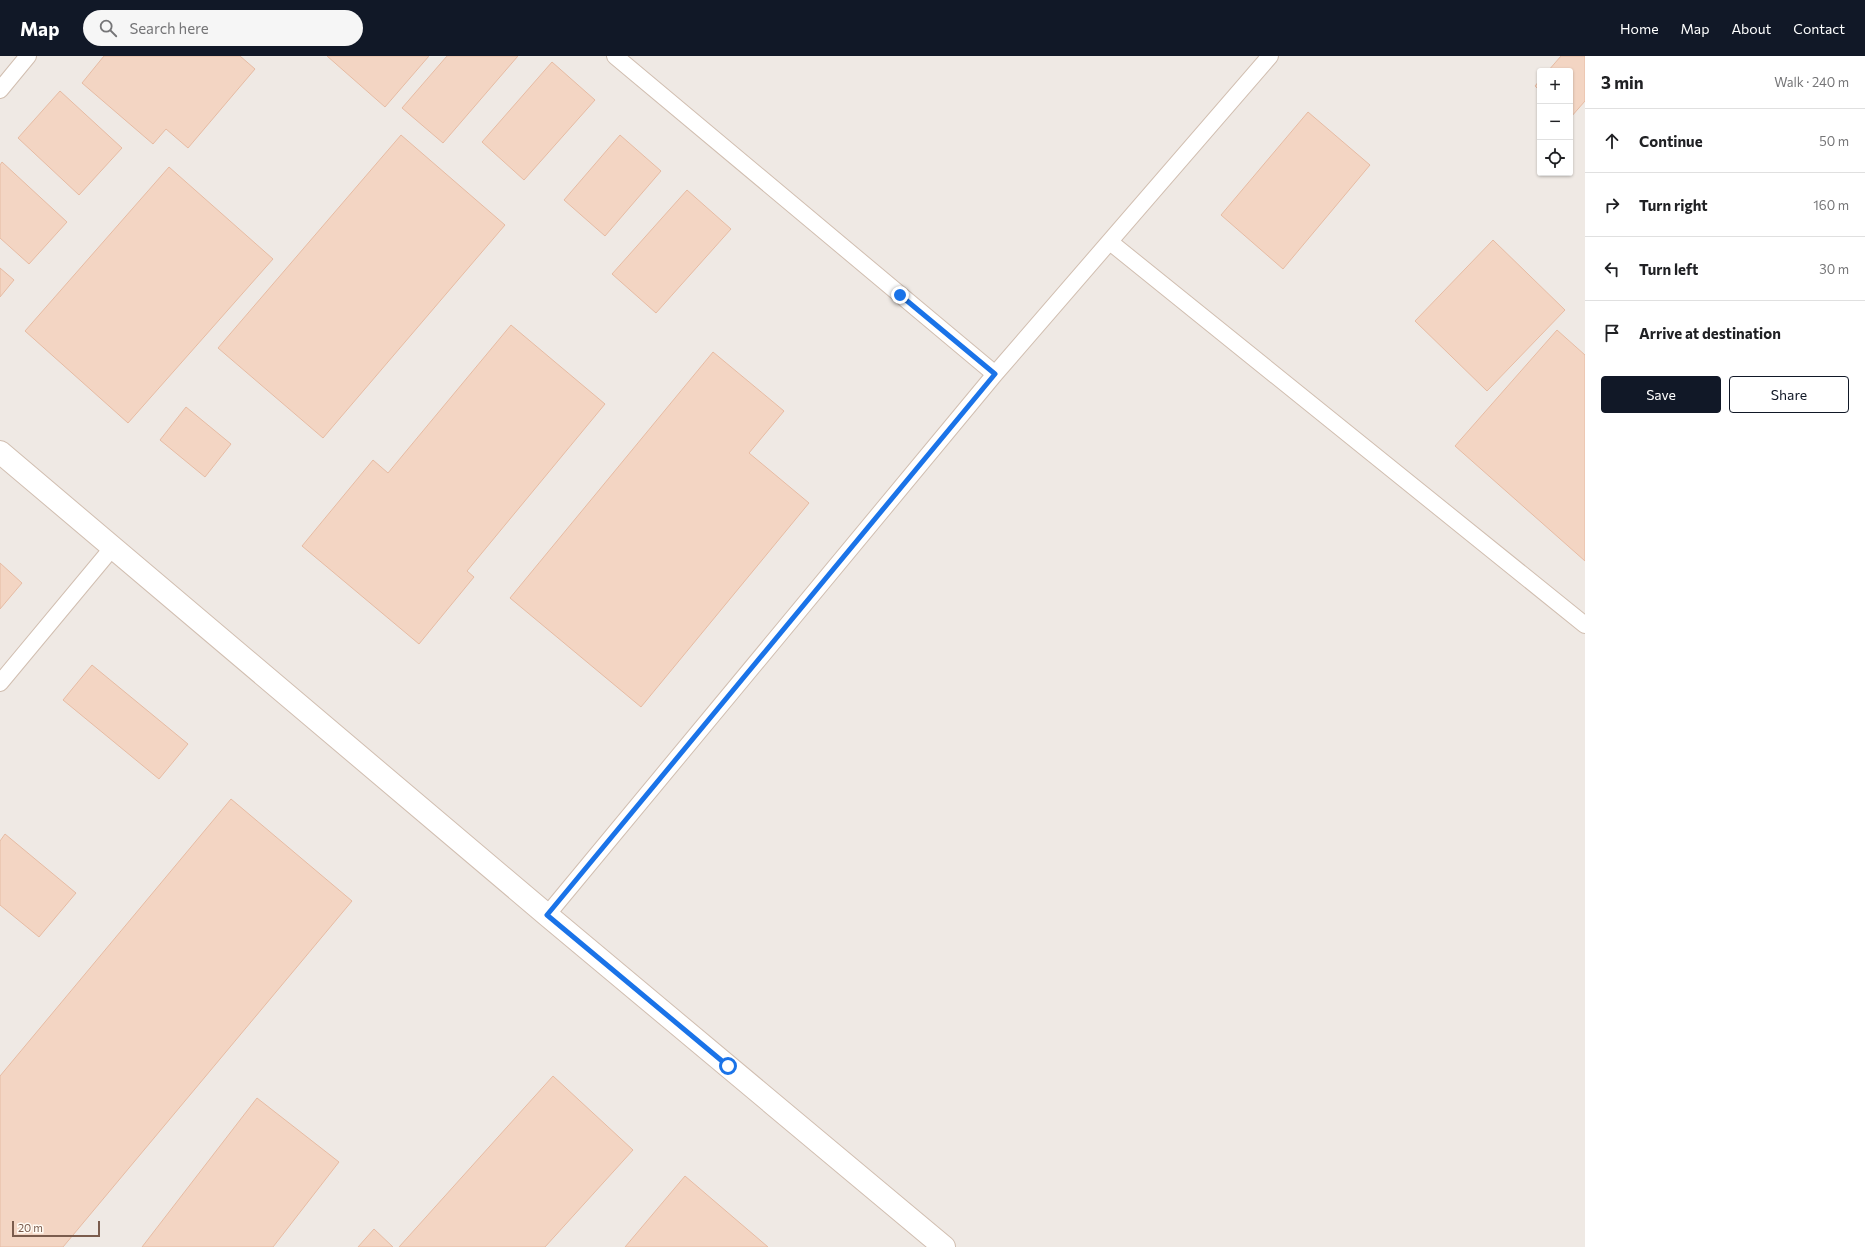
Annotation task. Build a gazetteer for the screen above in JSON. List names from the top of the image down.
{
  "scale_bar": "20 m",
  "page": {
    "header": "Map",
    "search": "Search here",
    "nav": [
      "Home",
      "Map",
      "About",
      "Contact"
    ],
    "heading": ["3 min", "Walk · 240 m"],
    "map_buttons": ["+", "−"],
    "list": [
      ["Continue", "50 m"],
      ["Turn right", "160 m"],
      ["Turn left", "30 m"],
      "Arrive at destination"
    ],
    "buttons": ["Save", "Share"],
    "scale": "20 m"
  }
}
